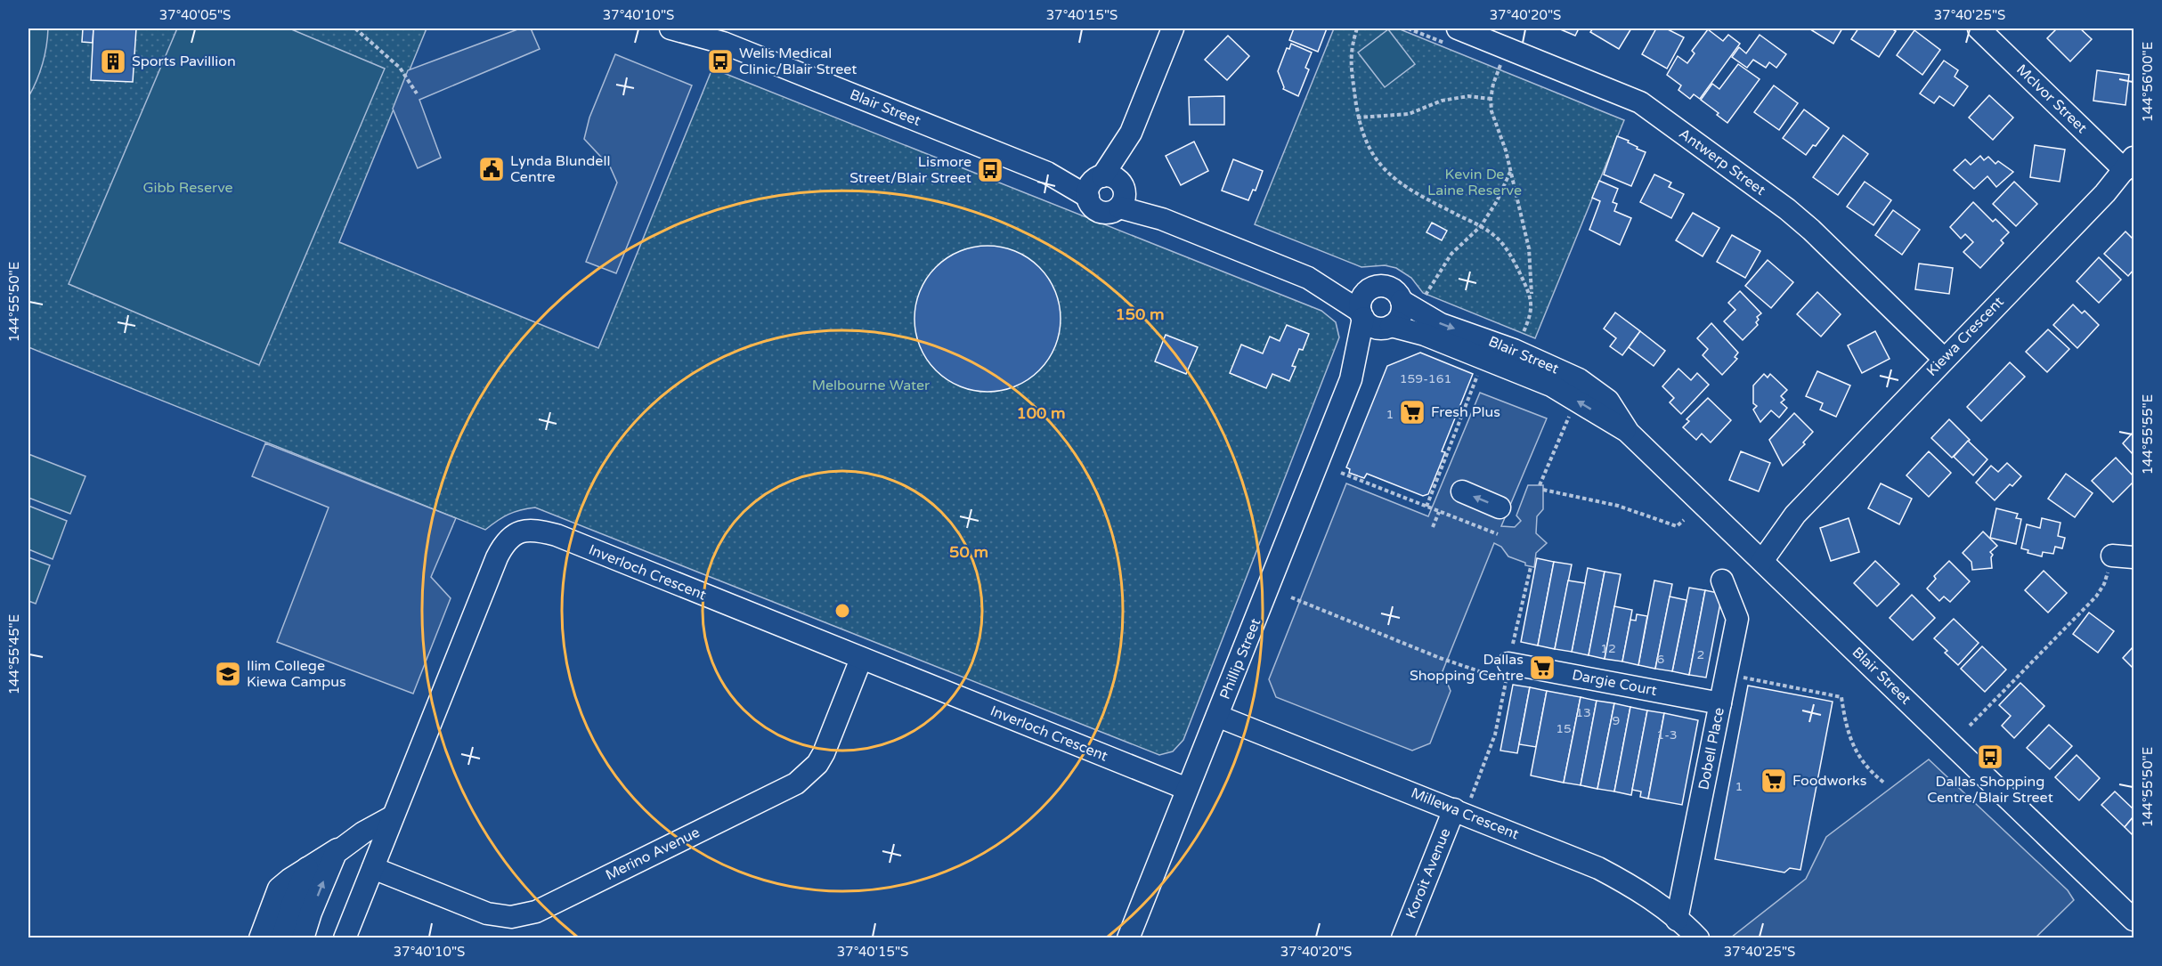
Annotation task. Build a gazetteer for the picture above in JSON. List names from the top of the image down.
{
  "streets": {
    "street": [
      "McIvor Street",
      "Blair Street",
      "Antwerp Street",
      "Kiewa Crescent",
      "Inverloch Crescent",
      "Phillip Street",
      "Dargie Court",
      "Dobell Place",
      "Millewa Crescent",
      "Merino Avenue",
      "Koroit Avenue"
    ]
  },
  "crossings": [
    ["McIvor Street", "Kiewa Crescent"],
    ["Blair Street", "Kiewa Crescent"],
    ["Blair Street", "Phillip Street"],
    ["Antwerp Street", "Kiewa Crescent"],
    ["Inverloch Crescent", "Phillip Street"],
    ["Inverloch Crescent", "Merino Avenue"],
    ["Phillip Street", "Millewa Crescent"],
    ["Dargie Court", "Dobell Place"],
    ["Dobell Place", "Millewa Crescent"],
    ["Millewa Crescent", "Koroit Avenue"]
  ],
  "parks": ["Kevin De Laine Reserve", "Gibb Reserve", "Melbourne Water"],
  "places": {
    "building": ["Sports Pavillion"],
    "bus stop": ["Wells Medical Clinic/Blair Street", "Lismore Street/Blair Street", "Dallas Shopping Centre/Blair Street"],
    "public building": ["Lynda Blundell Centre"],
    "supermarket": ["Fresh Plus", "Dallas Shopping Centre", "Foodworks"],
    "school or university": ["Ilim College Kiewa Campus"]
  },
  "house_numbers": [
    "159-161",
    "1",
    "12",
    "2",
    "6",
    "13",
    "9",
    "15",
    "1-3",
    "1"
  ],
  "coordinates": [
    "37°40'05\"S",
    "37°40'10\"S",
    "37°40'15\"S",
    "37°40'20\"S",
    "37°40'25\"S",
    "144°56'00\"E",
    "144°55'50\"E",
    "144°55'55\"E",
    "144°55'45\"E"
  ],
  "rings": ["150 m", "100 m", "50 m"]
}
